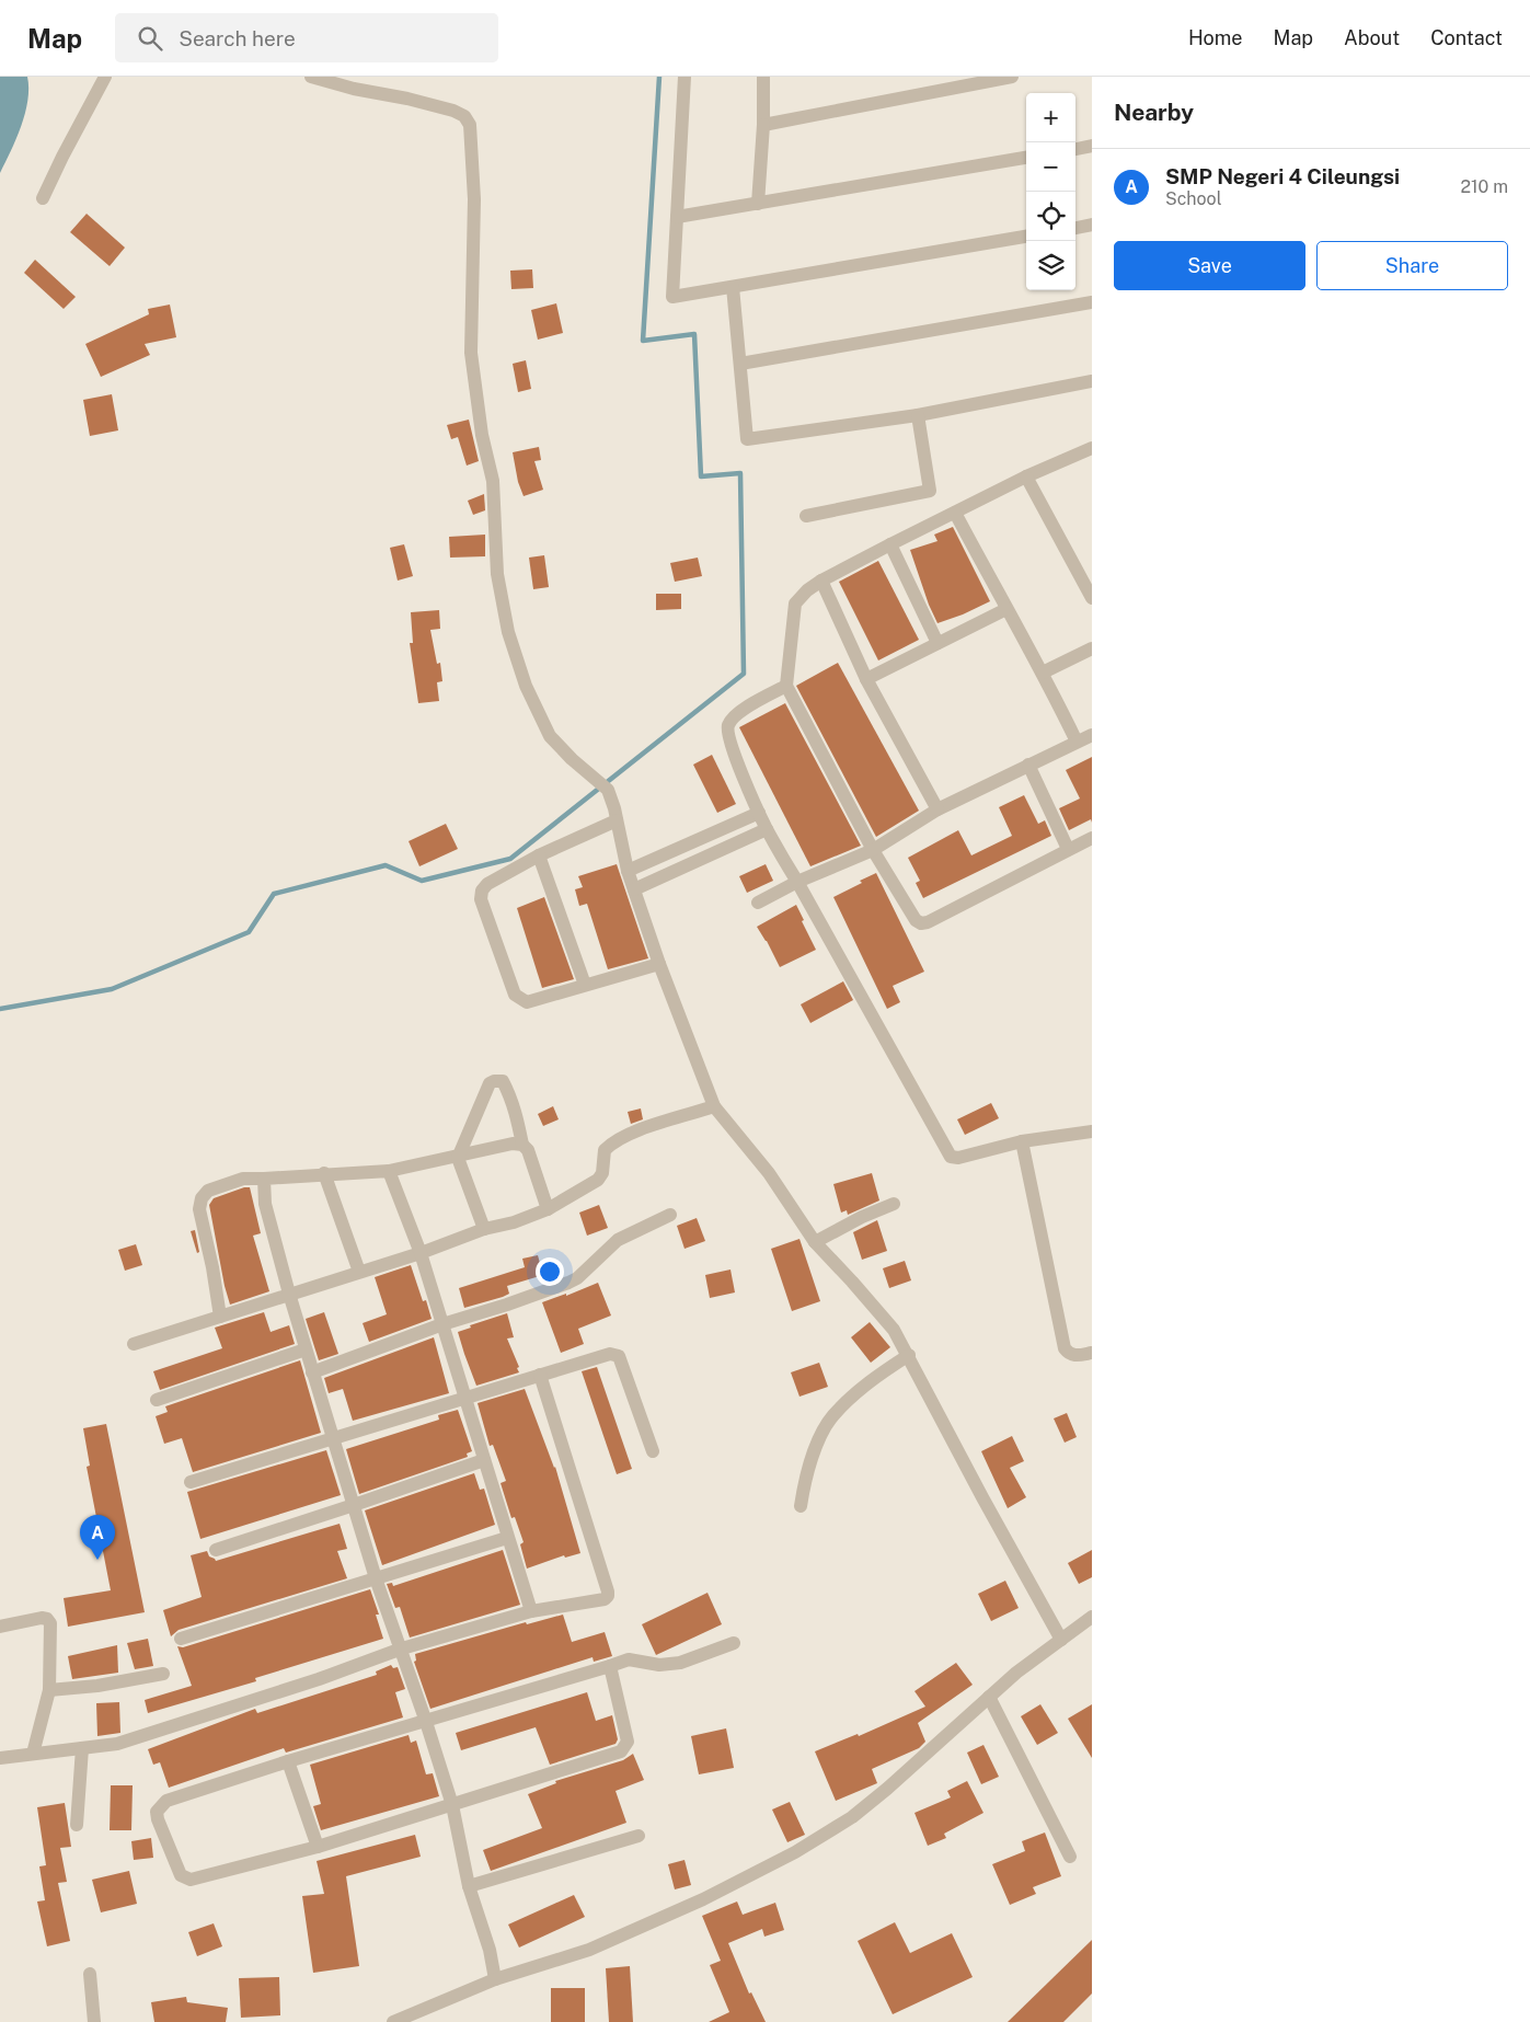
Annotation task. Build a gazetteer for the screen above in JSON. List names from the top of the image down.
{
  "page": {
    "header": "Map",
    "search": "Search here",
    "nav": [
      "Home",
      "Map",
      "About",
      "Contact"
    ],
    "heading": "Nearby",
    "map_buttons": ["+", "−"],
    "list": [
      {
        "mark": "A",
        "name": "SMP Negeri 4 Cileungsi",
        "note": "School",
        "value": "210 m"
      }
    ],
    "buttons": ["Save", "Share"],
    "pins": "A"
  }
}
